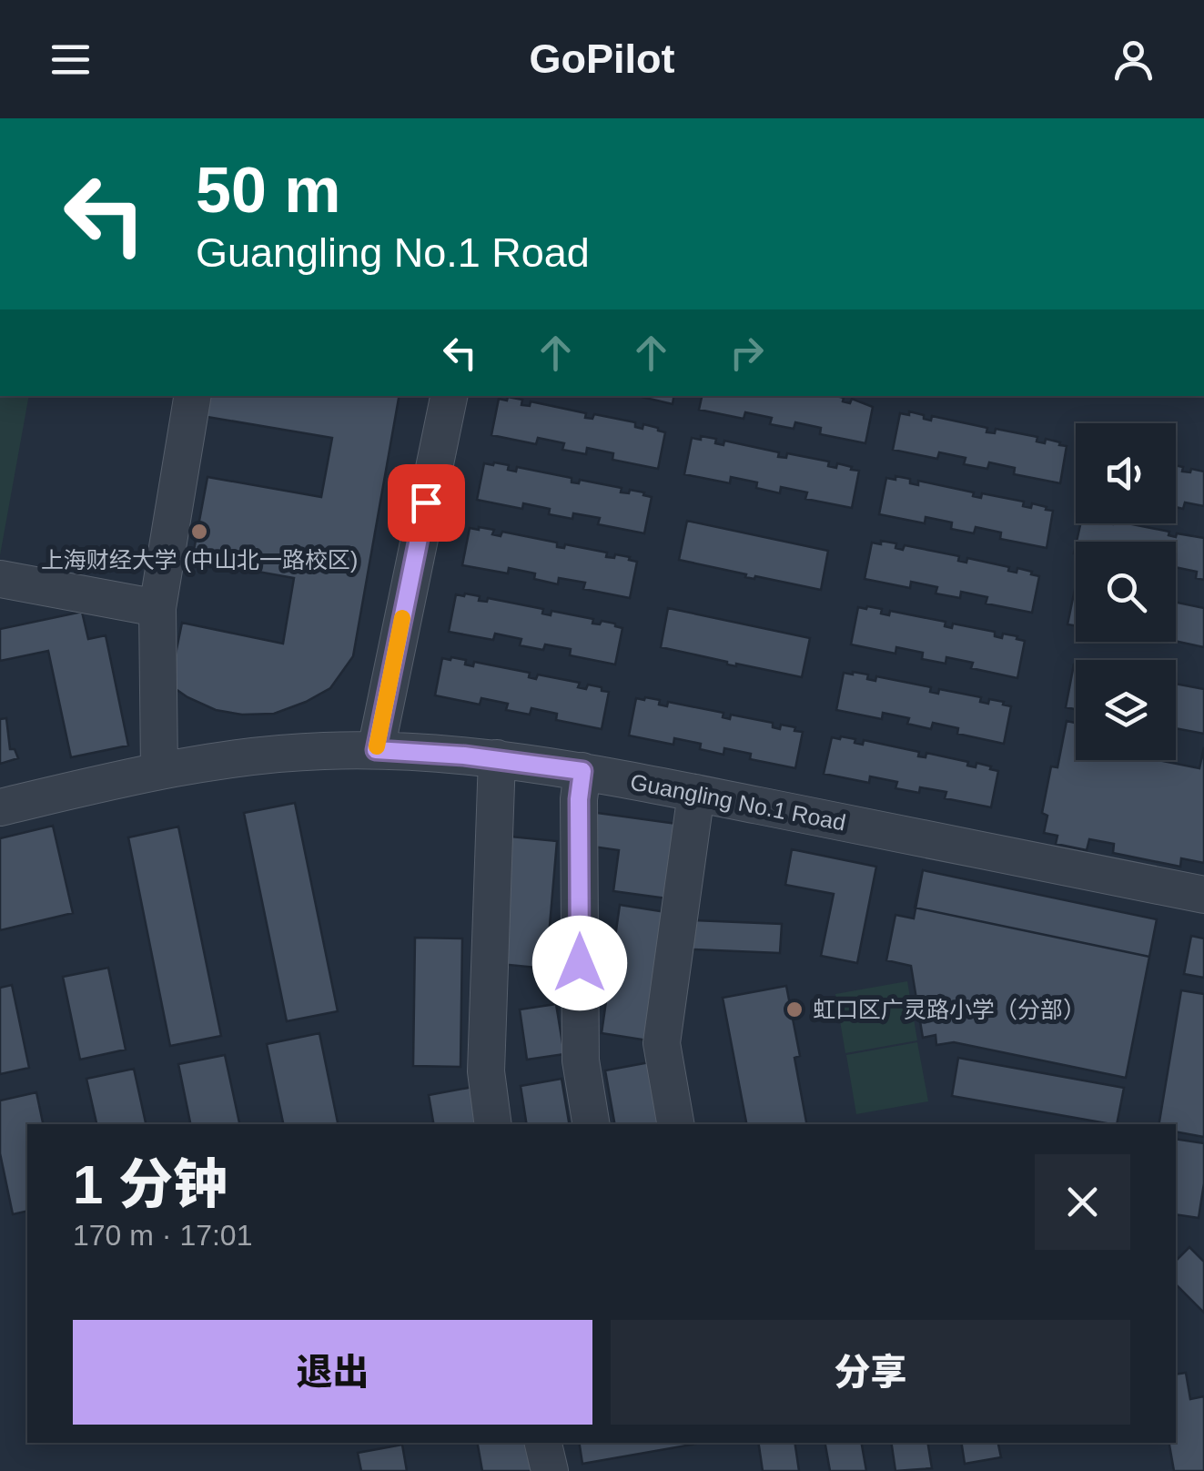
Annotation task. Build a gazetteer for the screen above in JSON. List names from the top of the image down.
{
  "streets": {
    "street": ["Guangling No.1 Road"]
  },
  "places": ["上海财经大学 (中山北一路校区)", "虹口区广灵路小学（分部）"],
  "page": {
    "header": "GoPilot",
    "turn": ["50 m", "Guangling No.1 Road"],
    "heading": ["1 分钟", "170 m · 17:01"],
    "buttons": ["退出", "分享"]
  }
}
